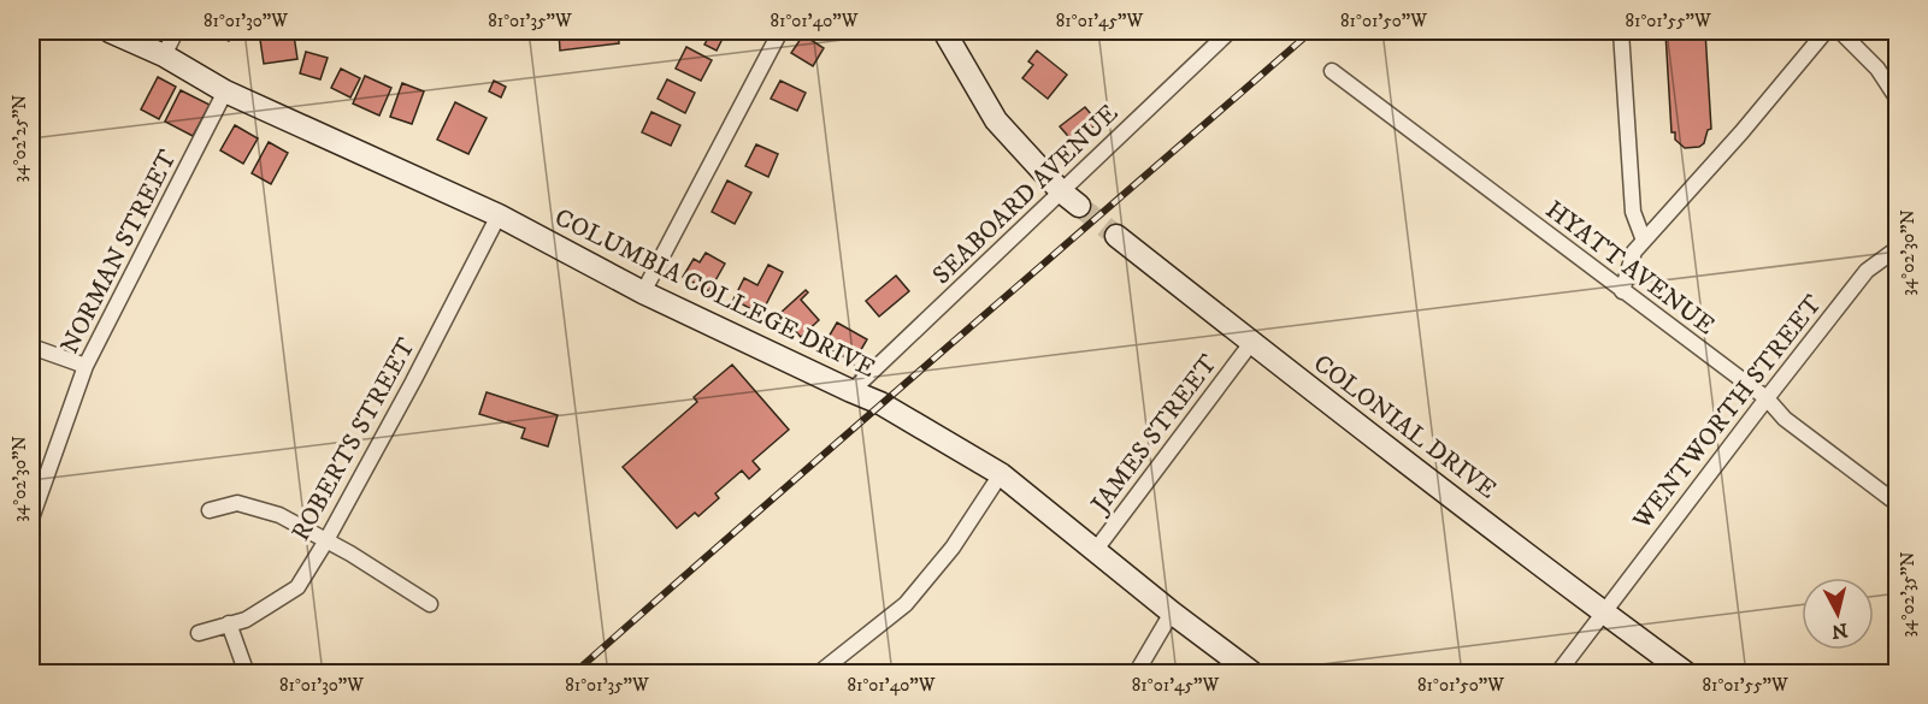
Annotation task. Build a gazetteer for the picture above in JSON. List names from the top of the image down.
{
  "streets": {
    "street": [
      "SEABOARD AVENUE",
      "NORMAN STREET",
      "HYATT AVENUE",
      "COLUMBIA COLLEGE DRIVE",
      "WENTWORTH STREET",
      "COLONIAL DRIVE",
      "JAMES STREET",
      "ROBERTS STREET"
    ]
  },
  "crossings": [
    ["SEABOARD AVENUE", "COLUMBIA COLLEGE DRIVE"],
    ["NORMAN STREET", "COLUMBIA COLLEGE DRIVE"],
    ["HYATT AVENUE", "WENTWORTH STREET"],
    ["COLUMBIA COLLEGE DRIVE", "JAMES STREET"],
    ["COLUMBIA COLLEGE DRIVE", "ROBERTS STREET"],
    ["WENTWORTH STREET", "COLONIAL DRIVE"],
    ["COLONIAL DRIVE", "JAMES STREET"]
  ],
  "north": "bottom",
  "coordinates": [
    "81°01'30\"W",
    "81°01'35\"W",
    "81°01'40\"W",
    "81°01'45\"W",
    "81°01'50\"W",
    "81°01'55\"W",
    "34°02'25\"N",
    "34°02'30\"N",
    "34°02'35\"N"
  ]
}
